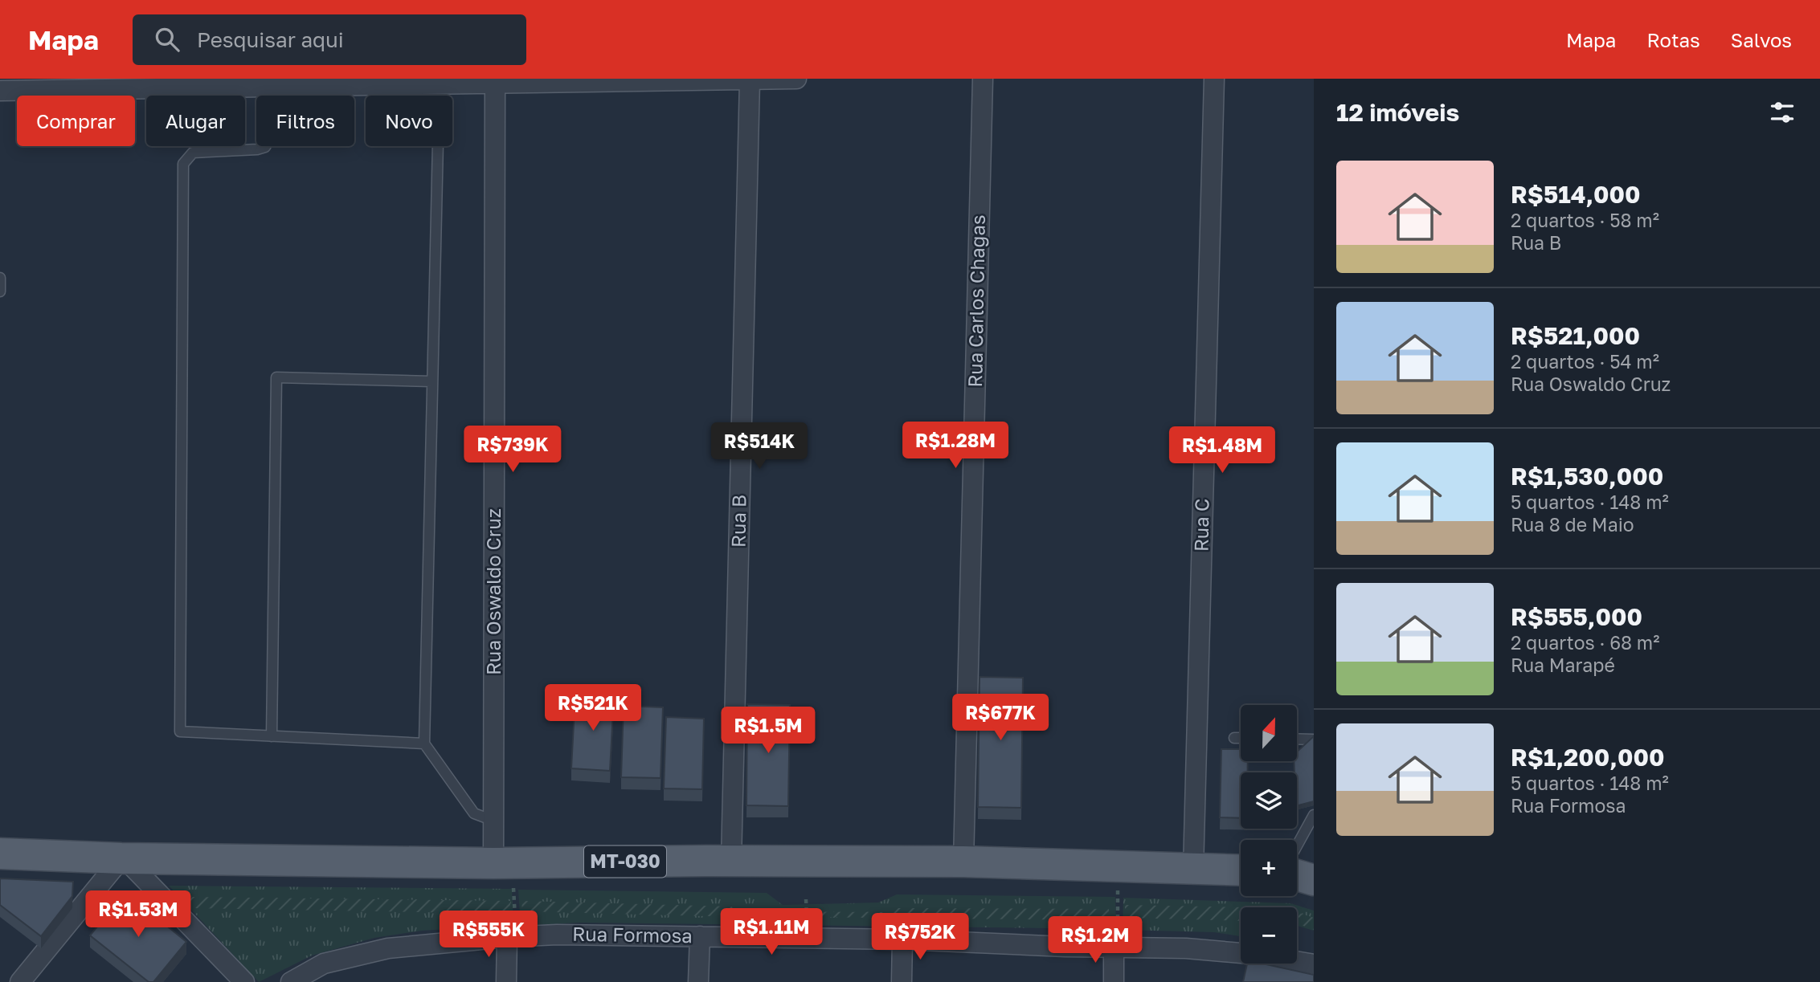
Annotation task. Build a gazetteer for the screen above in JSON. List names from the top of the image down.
{
  "streets": {
    "main road": ["MT-030"],
    "street": [
      "Rua Carlos Chagas",
      "Rua B",
      "Rua C",
      "Rua Oswaldo Cruz",
      "Rua Formosa"
    ]
  },
  "crossings": [
    ["Rua Carlos Chagas", "MT-030"],
    ["Rua B", "MT-030"],
    ["Rua C", "MT-030"],
    ["Rua Oswaldo Cruz", "MT-030"]
  ],
  "north": "top",
  "page": {
    "header": "Mapa",
    "search": "Pesquisar aqui",
    "nav": ["Mapa", "Rotas", "Salvos"],
    "heading": "12 imóveis",
    "chip": [
      "Comprar",
      "Alugar",
      "Filtros",
      "Novo"
    ],
    "list": [
      {
        "name": "R$514,000",
        "note": "2 quartos · 58 m² · Rua B"
      },
      {
        "name": "R$521,000",
        "note": "2 quartos · 54 m² · Rua Oswaldo Cruz"
      },
      {
        "name": "R$1,530,000",
        "note": "5 quartos · 148 m² · Rua 8 de Maio"
      },
      {
        "name": "R$555,000",
        "note": "2 quartos · 68 m² · Rua Marapé"
      },
      {
        "name": "R$1,200,000",
        "note": "5 quartos · 148 m² · Rua Formosa"
      }
    ],
    "price": [
      "R$1.28M",
      "R$514K",
      "R$739K",
      "R$1.48M",
      "R$521K",
      "R$677K",
      "R$1.5M",
      "R$1.53M",
      "R$1.11M",
      "R$555K",
      "R$752K",
      "R$1.2M"
    ],
    "map_buttons": ["+", "−"]
  }
}
